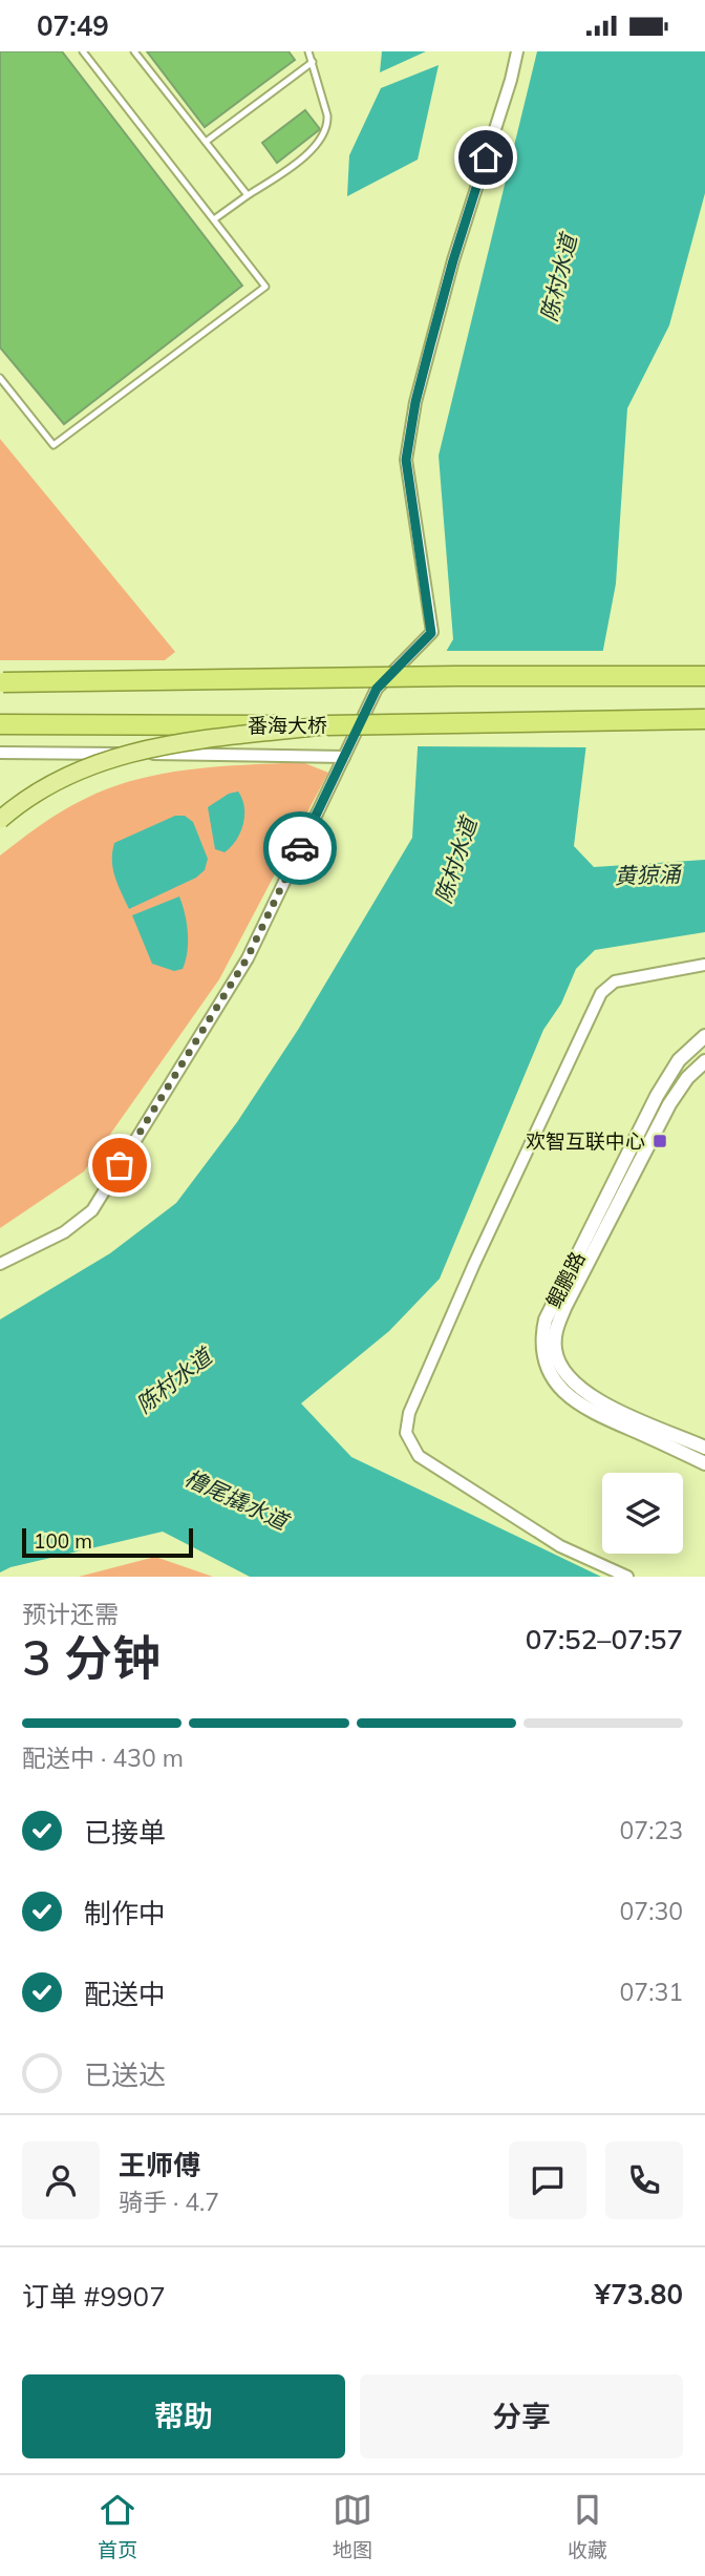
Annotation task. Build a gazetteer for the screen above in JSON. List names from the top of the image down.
{
  "streets": {
    "highway": ["番海大桥"],
    "street": ["鲲鹏路"]
  },
  "water": ["陈村水道", "黄猄涌", "橹尾撬水道"],
  "places": {
    "transit": ["欢智互联中心"]
  },
  "scale_bar": "100 m",
  "page": {
    "status": "07:49",
    "scale": "100 m",
    "heading": ["3 分钟", "预计还需", "07:52–07:57"],
    "panel": [
      "王师傅",
      "骑手 · 4.7",
      "订单 #9907",
      "¥73.80"
    ],
    "bar": "配送中 · 430 m",
    "list": [
      ["已接单", "07:23"],
      ["制作中", "07:30"],
      ["配送中", "07:31"],
      "已送达"
    ],
    "buttons": ["帮助", "分享"],
    "tabs": ["首页", "地图", "收藏"]
  }
}
